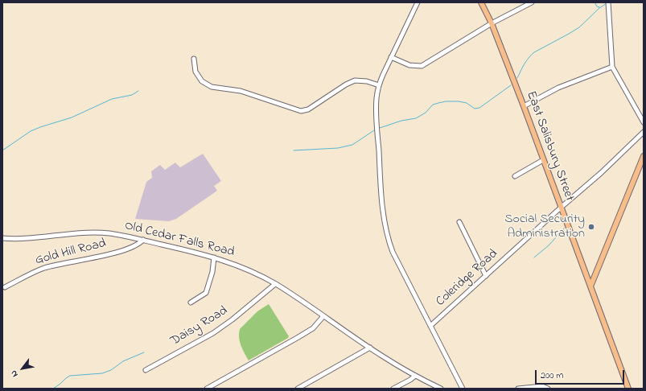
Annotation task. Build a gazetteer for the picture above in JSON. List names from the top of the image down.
{
  "streets": {
    "main road": ["East Salisbury Street"],
    "street": [
      "Old Cedar Falls Road",
      "Gold Hill Road",
      "Coleridge Road",
      "Daisy Road"
    ]
  },
  "crossings": [
    ["East Salisbury Street", "Coleridge Road"],
    ["Old Cedar Falls Road", "Gold Hill Road"],
    ["Old Cedar Falls Road", "Daisy Road"]
  ],
  "places": ["Social Security Administration"],
  "scale_bar": "200 m",
  "north": "bottom left"
}
